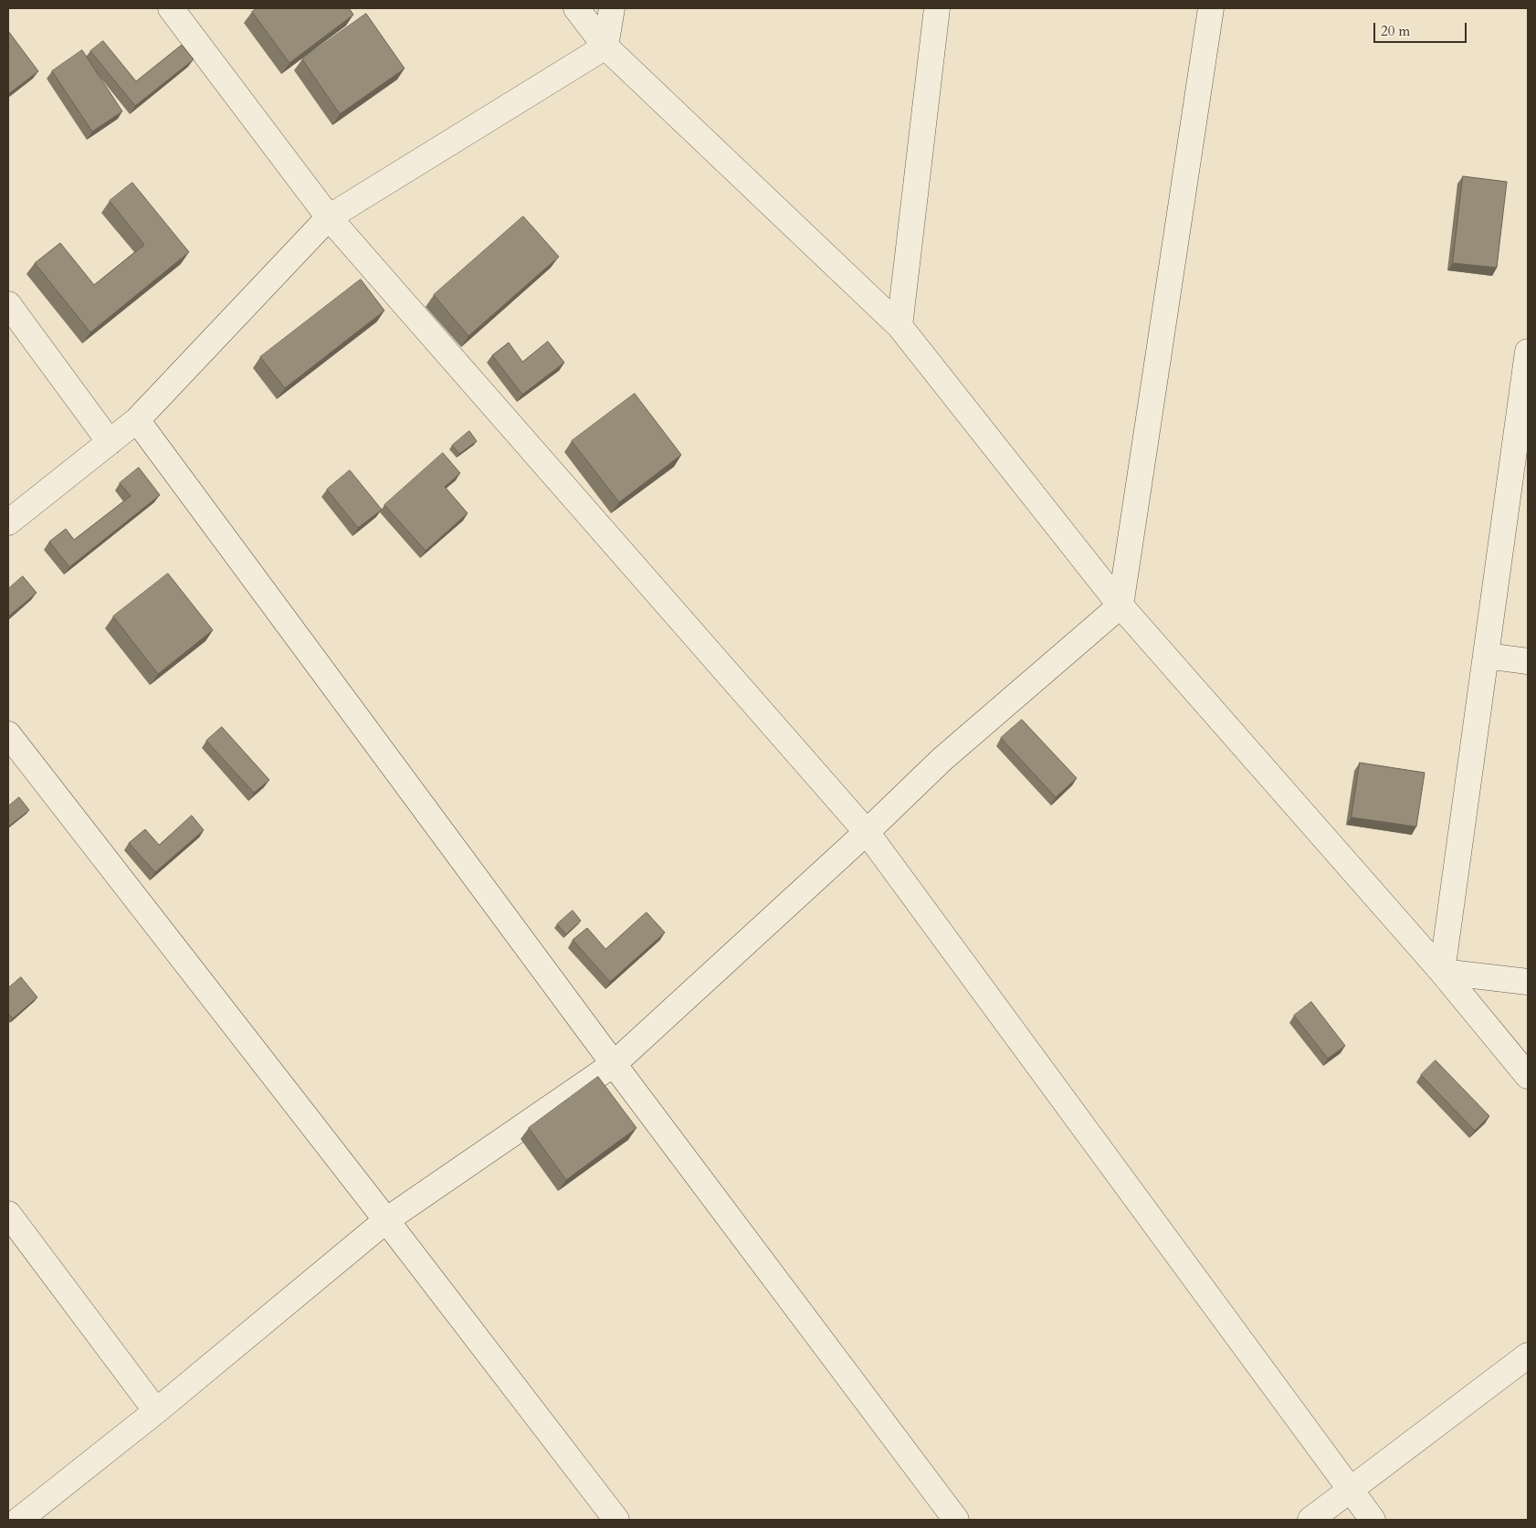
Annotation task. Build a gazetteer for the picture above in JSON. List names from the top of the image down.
{
  "scale_bar": "20 m"
}
